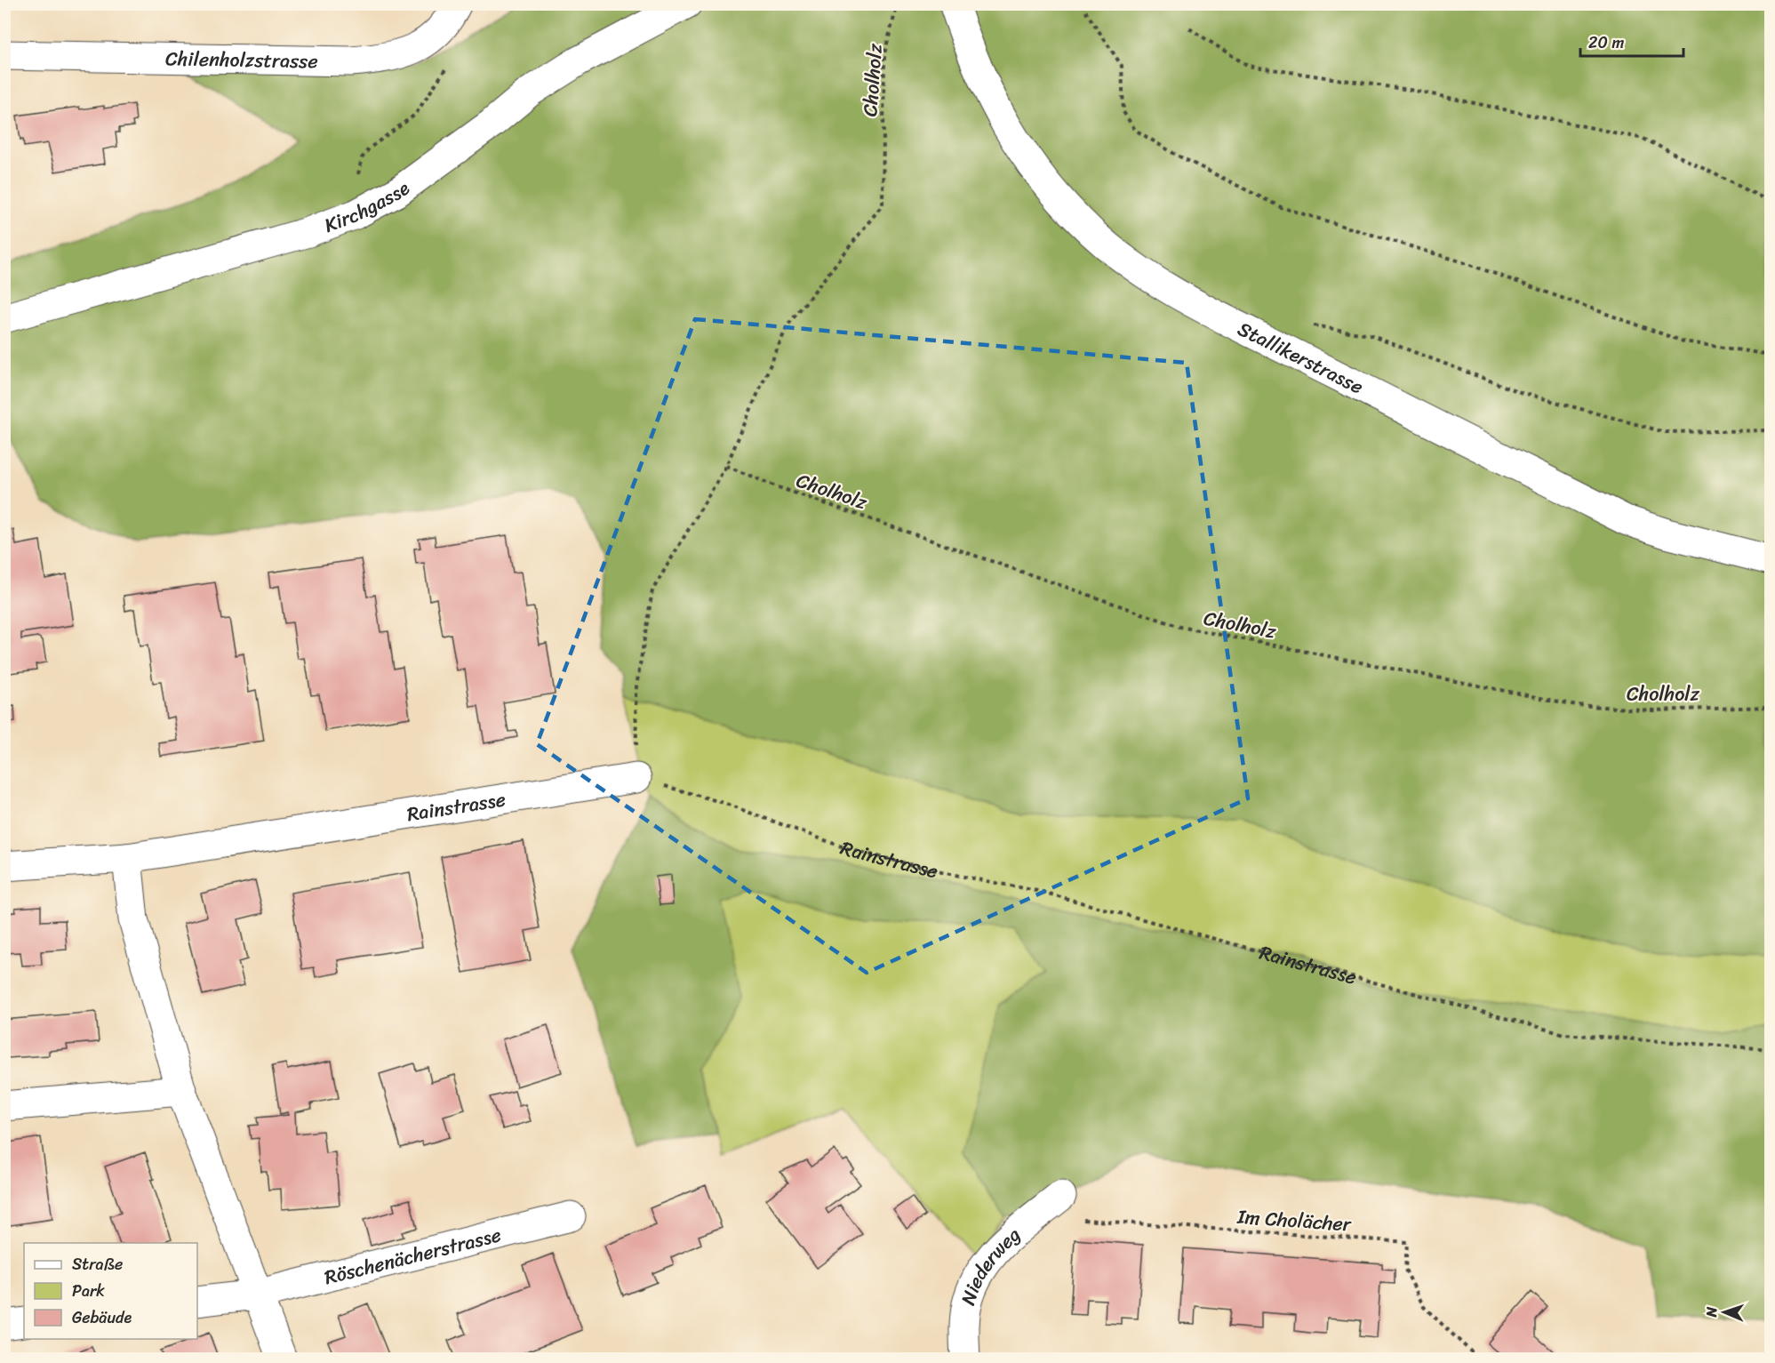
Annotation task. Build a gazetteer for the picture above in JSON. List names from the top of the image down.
{
  "streets": {
    "street": [
      "Chilenholzstrasse",
      "Kirchgasse",
      "Stallikerstrasse",
      "Rainstrasse",
      "Röschenächerstrasse",
      "Niederweg"
    ],
    "path": ["Cholholz", "Im Cholächer"]
  },
  "crossings": [
    ["Cholholz", "Rainstrasse"],
    ["Im Cholächer", "Niederweg"]
  ],
  "legend": ["Straße", "Park", "Gebäude"],
  "scale_bar": "20 m",
  "north": "left"
}
